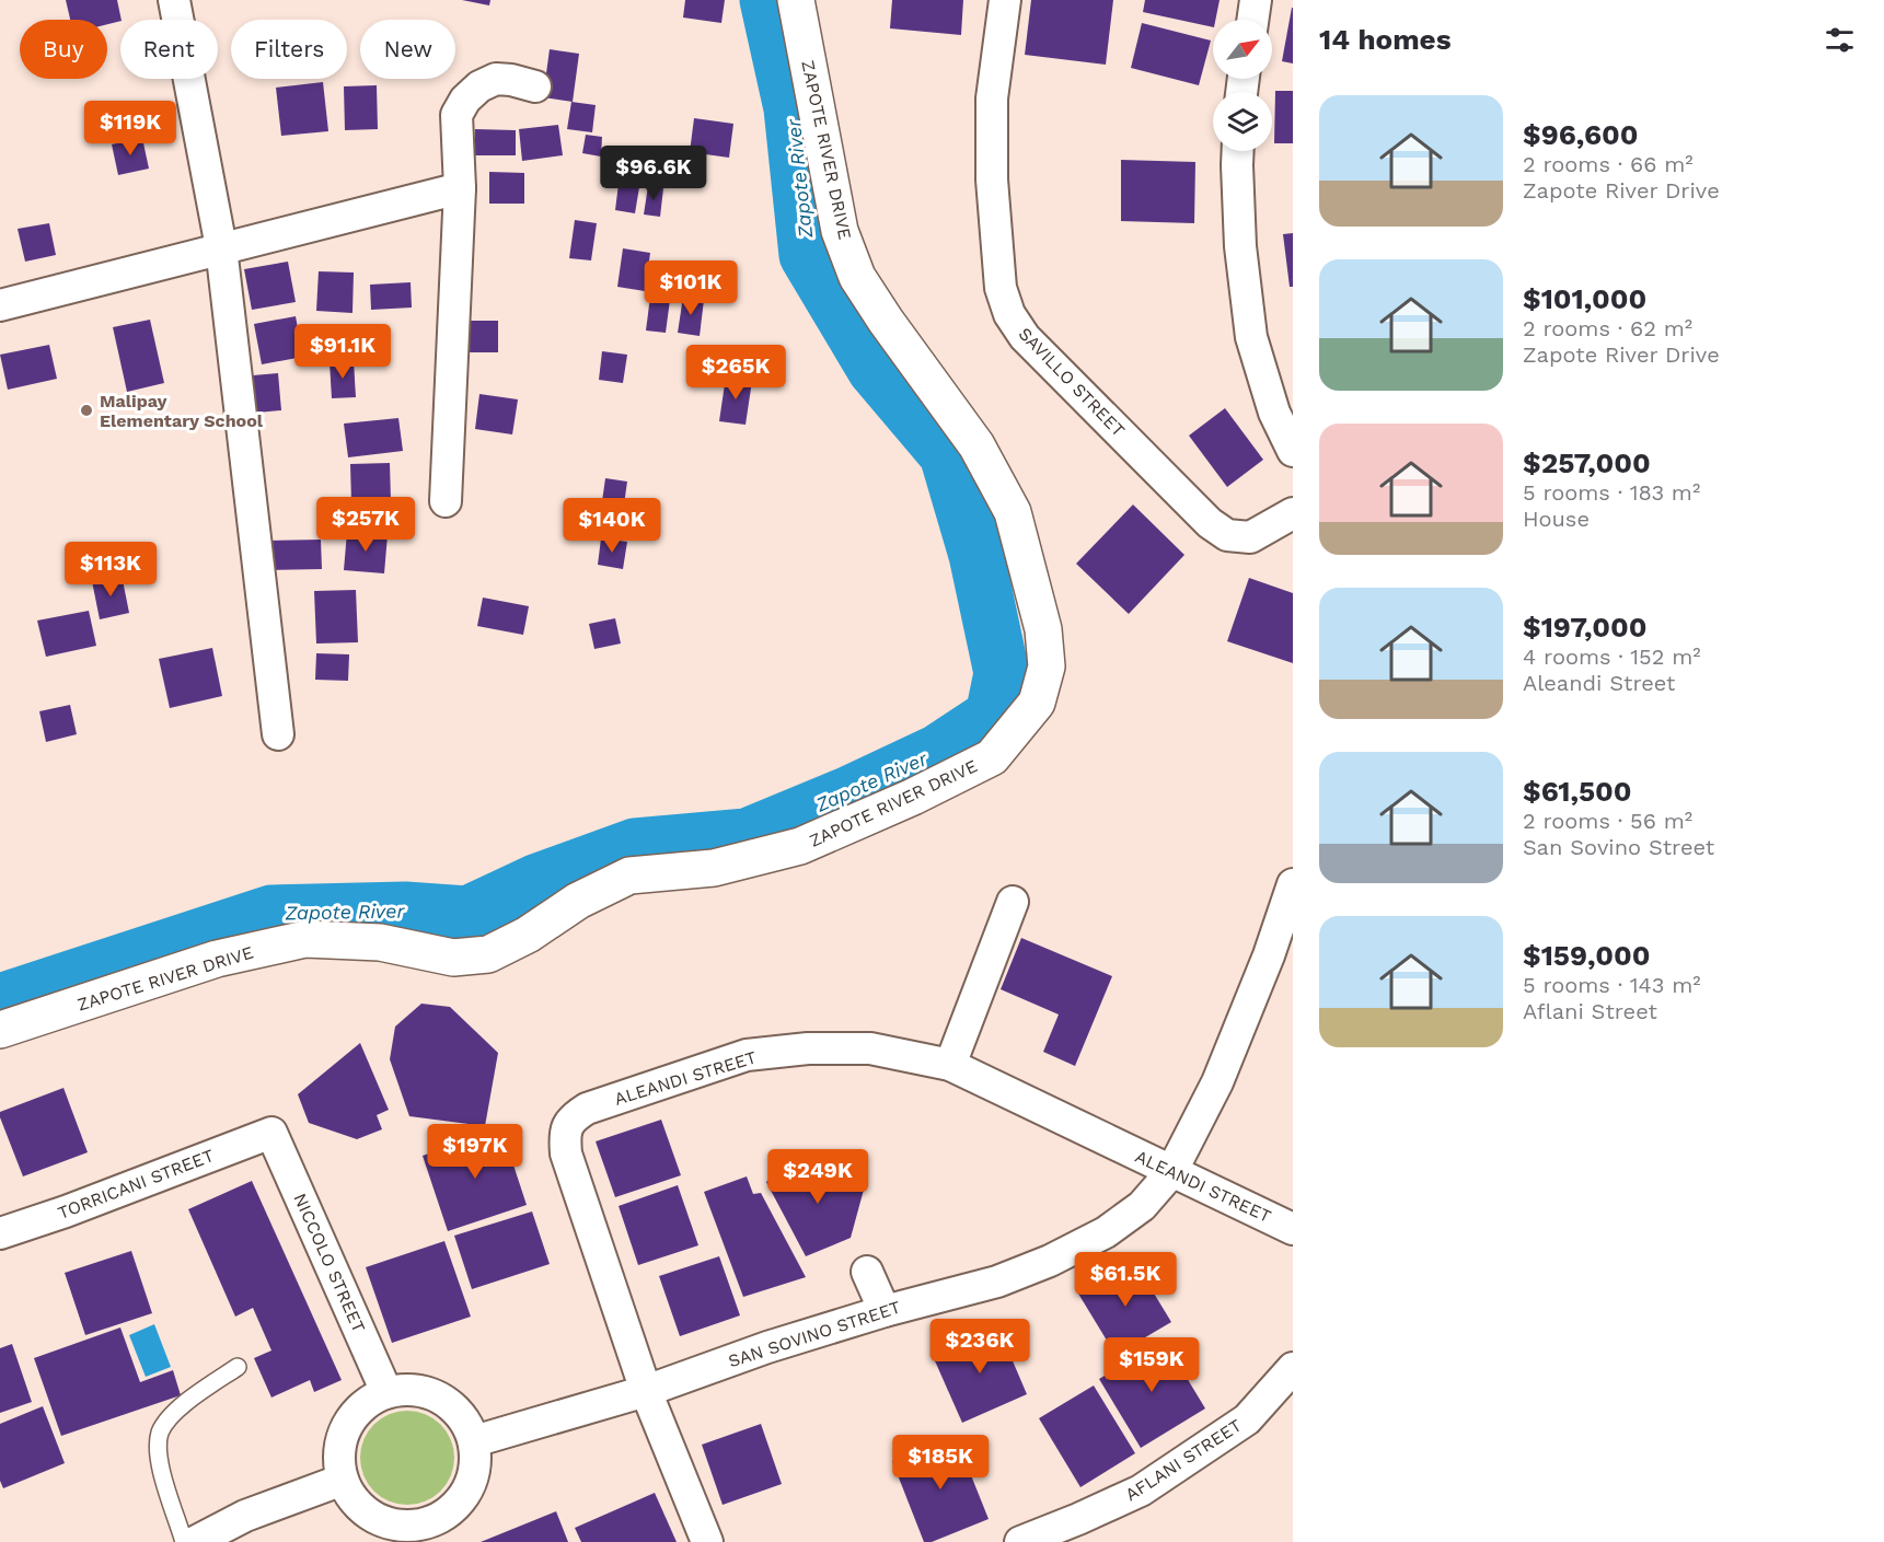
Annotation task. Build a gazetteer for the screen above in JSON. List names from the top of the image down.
{
  "streets": {
    "street": [
      "ZAPOTE RIVER DRIVE",
      "SAVILLO STREET",
      "ALEANDI STREET",
      "TORRICANI STREET",
      "NICCOLO STREET",
      "SAN SOVINO STREET",
      "AFLANI STREET"
    ]
  },
  "crossings": [
    ["ALEANDI STREET", "SAN SOVINO STREET"],
    ["TORRICANI STREET", "NICCOLO STREET"],
    ["NICCOLO STREET", "SAN SOVINO STREET"]
  ],
  "water": ["Zapote River"],
  "places": ["Malipay Elementary School"],
  "north": "top right",
  "page": {
    "heading": "14 homes",
    "chip": [
      "Buy",
      "Rent",
      "Filters",
      "New"
    ],
    "list": [
      {
        "name": "$96,600",
        "note": "2 rooms · 66 m² · Zapote River Drive"
      },
      {
        "name": "$101,000",
        "note": "2 rooms · 62 m² · Zapote River Drive"
      },
      {
        "name": "$257,000",
        "note": "5 rooms · 183 m² · House"
      },
      {
        "name": "$197,000",
        "note": "4 rooms · 152 m² · Aleandi Street"
      },
      {
        "name": "$61,500",
        "note": "2 rooms · 56 m² · San Sovino Street"
      },
      {
        "name": "$159,000",
        "note": "5 rooms · 143 m² · Aflani Street"
      }
    ],
    "price": [
      "$119K",
      "$96.6K",
      "$101K",
      "$91.1K",
      "$265K",
      "$257K",
      "$140K",
      "$113K",
      "$197K",
      "$249K",
      "$61.5K",
      "$236K",
      "$159K",
      "$185K"
    ]
  }
}
